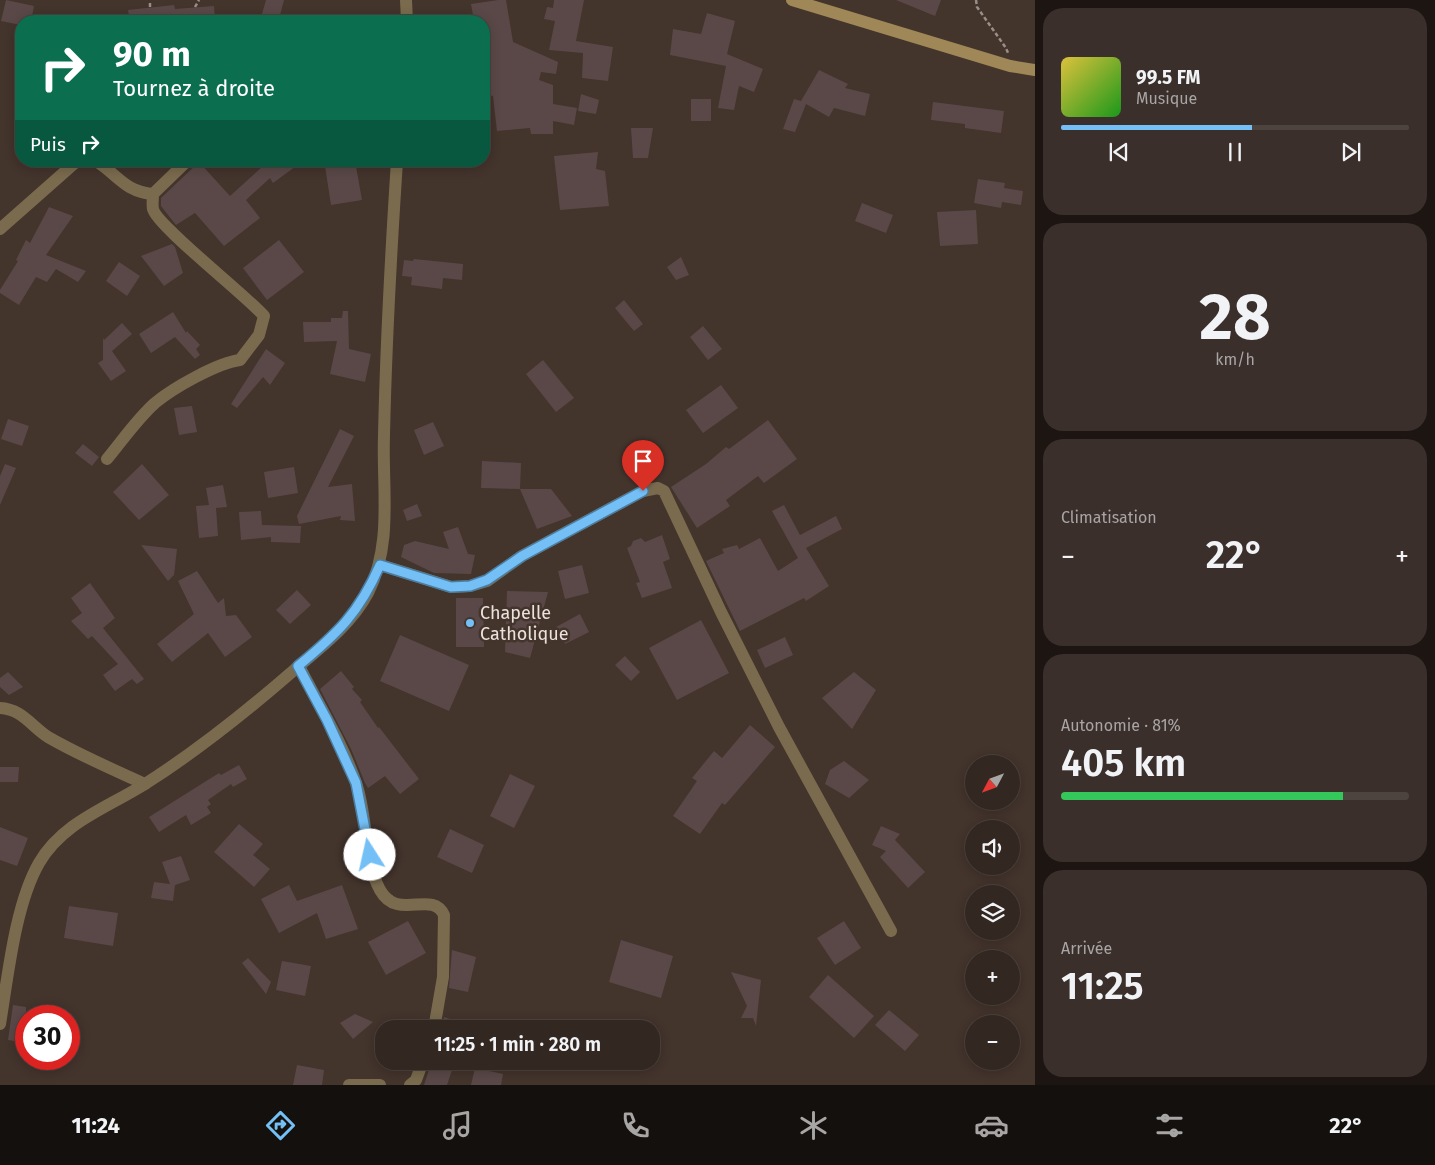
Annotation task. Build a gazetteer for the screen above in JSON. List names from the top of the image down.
{
  "places": ["Chapelle Catholique"],
  "north": "bottom left",
  "page": {
    "turn": ["90 m", "Tournez à droite"],
    "song": ["99.5 FM", "Musique"],
    "then": "Puis",
    "tile": [
      ["28", "km/h"],
      "Climatisation",
      ["Autonomie · 81%", "405 km"],
      ["Arrivée", "11:25"]
    ],
    "heat": ["−", "22°", "+"],
    "map_buttons": ["+", "−"],
    "limit": "30",
    "trip": "11:25 · 1 min · 280 m",
    "tabs": ["11:24", "22°"]
  }
}
